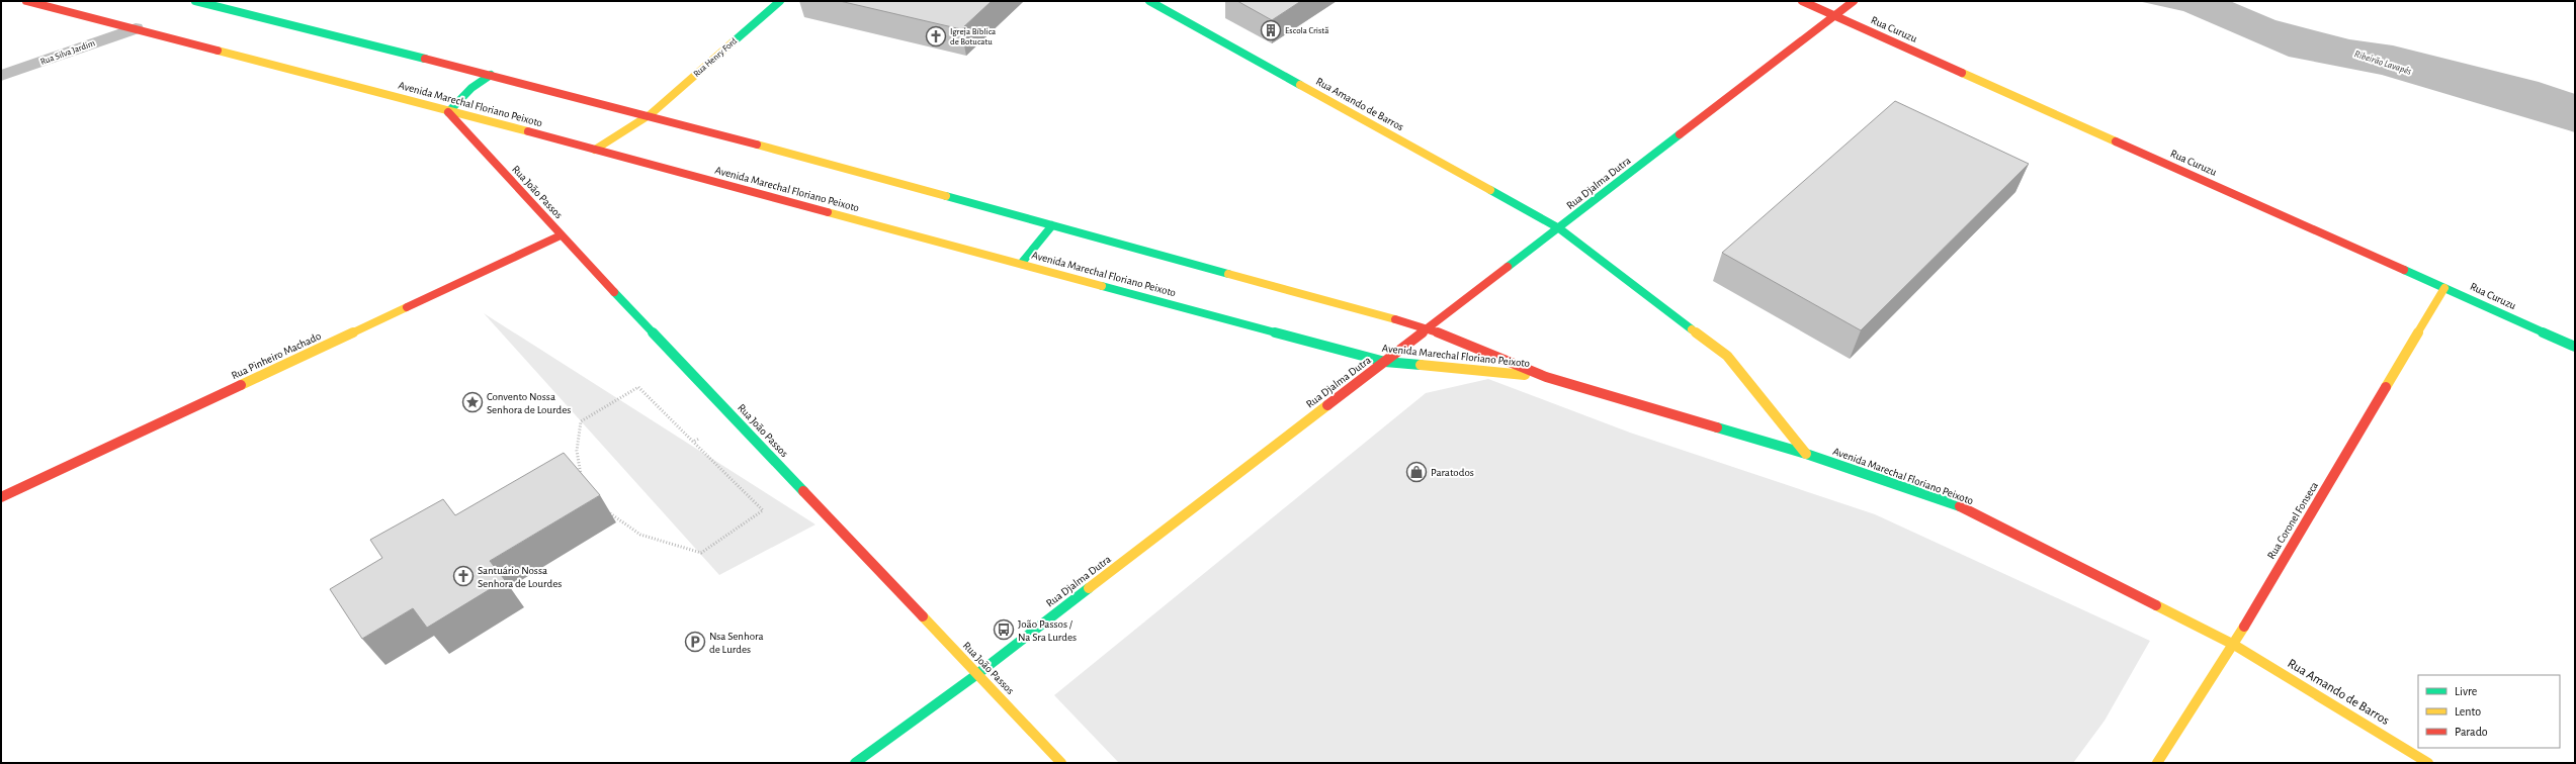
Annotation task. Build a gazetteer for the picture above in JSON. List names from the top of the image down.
{
  "streets": {
    "main road": [
      "Rua Curuzu",
      "Rua Henry Ford",
      "Avenida Marechal Floriano Peixoto",
      "Rua Amando de Barros",
      "Rua Djalma Dutra",
      "Rua João Passos",
      "Rua Pinheiro Machado",
      "Rua Coronel Fonseca"
    ],
    "street": ["Rua Silva Jardim"]
  },
  "crossings": [
    ["Rua Curuzu", "Rua Djalma Dutra"],
    ["Rua Curuzu", "Rua Coronel Fonseca"],
    ["Rua Silva Jardim", "Avenida Marechal Floriano Peixoto"],
    ["Rua Henry Ford", "Avenida Marechal Floriano Peixoto"],
    ["Avenida Marechal Floriano Peixoto", "Rua Amando de Barros"],
    ["Avenida Marechal Floriano Peixoto", "Rua Djalma Dutra"],
    ["Avenida Marechal Floriano Peixoto", "Rua João Passos"],
    ["Avenida Marechal Floriano Peixoto", "Rua Coronel Fonseca"],
    ["Rua Amando de Barros", "Rua Djalma Dutra"],
    ["Rua Amando de Barros", "Rua Coronel Fonseca"],
    ["Rua Djalma Dutra", "Rua João Passos"],
    ["Rua João Passos", "Rua Pinheiro Machado"]
  ],
  "water": ["Ribeirão Lavapés"],
  "places": {
    "building": ["Escola Cristã"],
    "church": ["Igreja Bíblica de Botucatu", "Santuário Nossa Senhora de Lourdes"],
    "place": ["Convento Nossa Senhora de Lourdes"],
    "shop": ["Paratodos"],
    "bus stop": ["João Passos / Na Sra Lurdes"],
    "parking": ["Nsa Senhora de Lurdes"]
  },
  "legend": ["Livre", "Lento", "Parado"]
}
